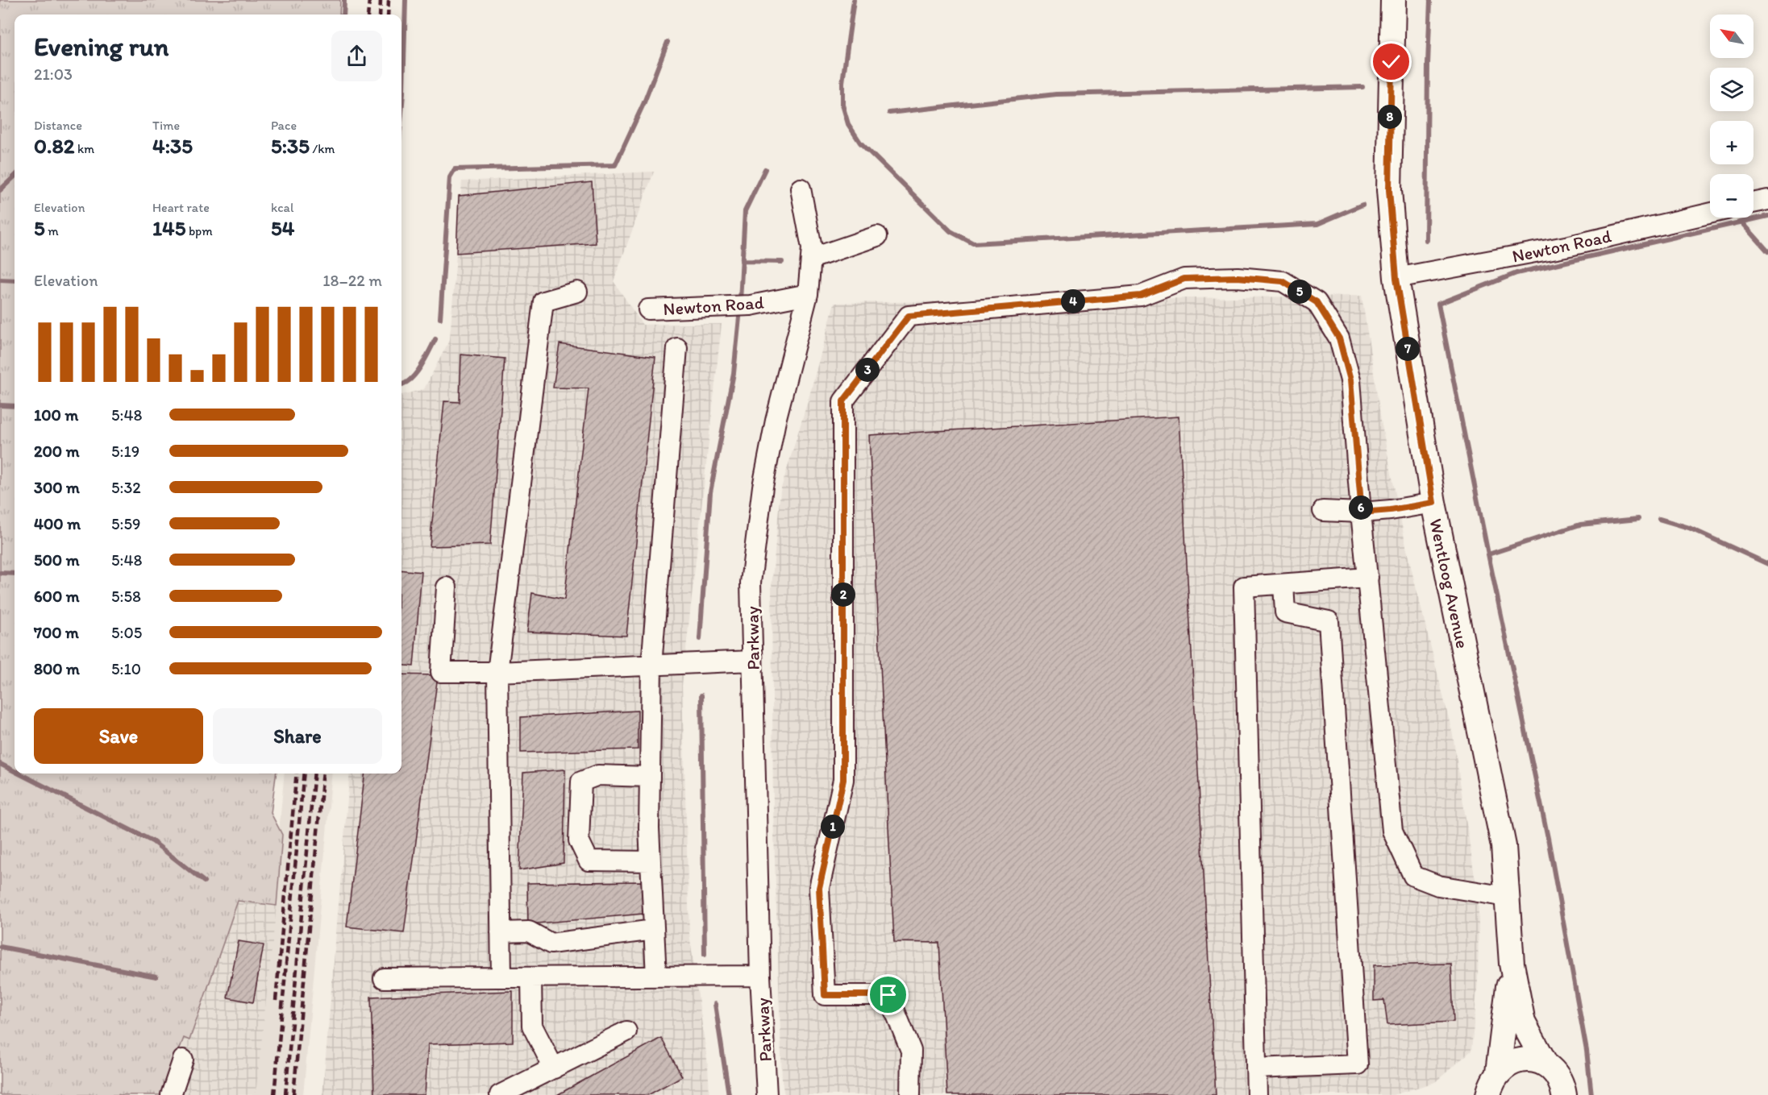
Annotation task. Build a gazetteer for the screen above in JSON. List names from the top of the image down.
{
  "streets": {
    "main road": ["Wentloog Avenue"],
    "street": ["Newton Road", "Parkway"]
  },
  "crossings": [
    ["Newton Road", "Wentloog Avenue"],
    ["Newton Road", "Parkway"]
  ],
  "north": "top left",
  "page": {
    "map_buttons": ["+", "−"],
    "heading": ["Evening run", "21:03"],
    "stats": [
      ["Distance", "0.82 km"],
      ["Time", "4:35"],
      ["Pace", "5:35 /km"],
      ["Elevation", "5 m"],
      ["Heart rate", "145 bpm"],
      ["kcal", "54"]
    ],
    "pins": [
      "8",
      "5",
      "4",
      "7",
      "3",
      "6",
      "2",
      "1"
    ],
    "chart": ["Elevation", "18–22 m"],
    "list": [
      {
        "name": "100 m",
        "note": "5:48"
      },
      {
        "name": "200 m",
        "note": "5:19"
      },
      {
        "name": "300 m",
        "note": "5:32"
      },
      {
        "name": "400 m",
        "note": "5:59"
      },
      {
        "name": "500 m",
        "note": "5:48"
      },
      {
        "name": "600 m",
        "note": "5:58"
      },
      {
        "name": "700 m",
        "note": "5:05"
      },
      {
        "name": "800 m",
        "note": "5:10"
      }
    ],
    "buttons": ["Save", "Share"]
  }
}
